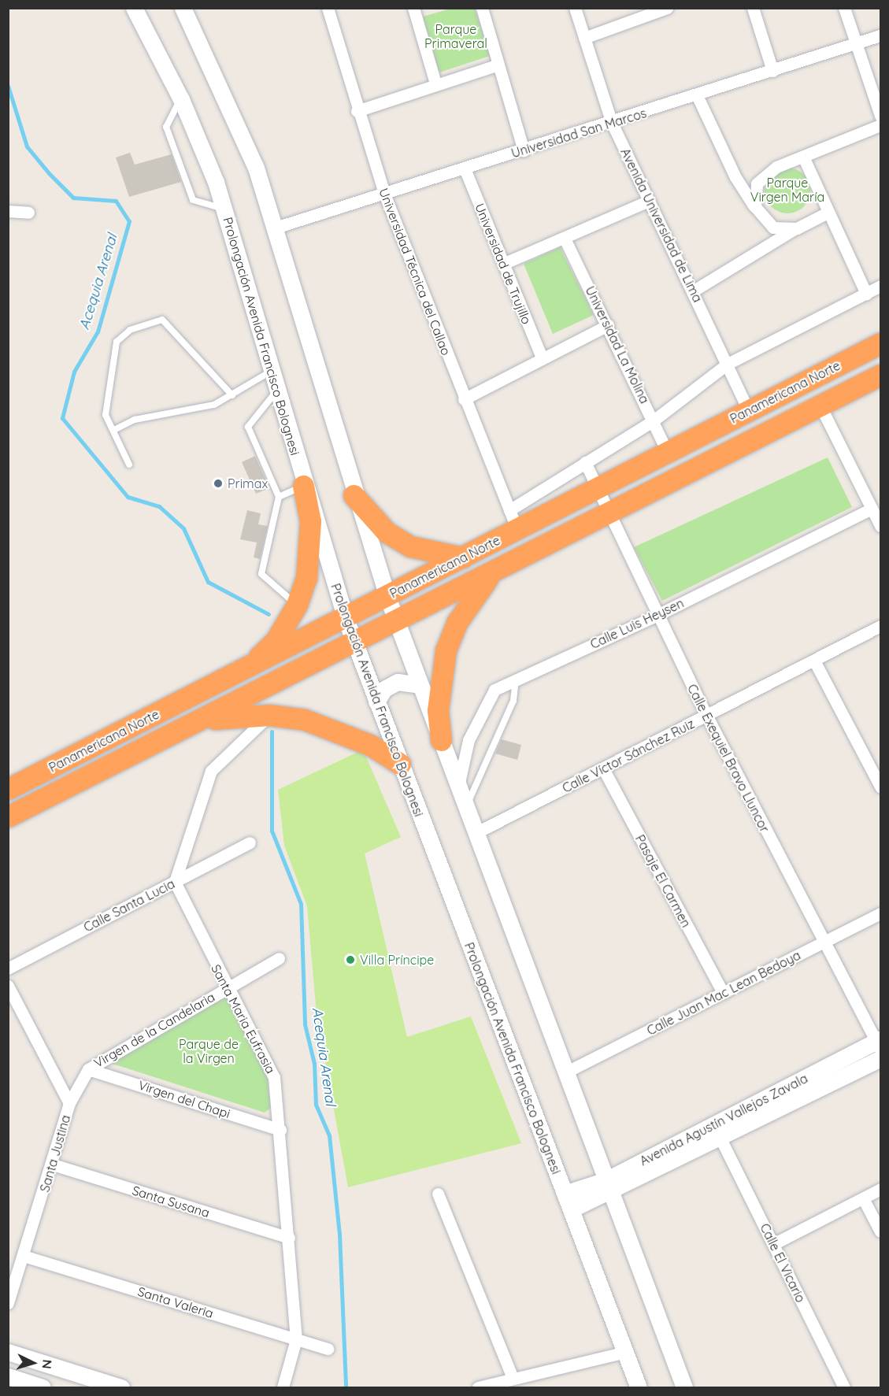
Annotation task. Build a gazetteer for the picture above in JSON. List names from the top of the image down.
{
  "streets": {
    "highway": ["Panamericana Norte"],
    "main road": ["Prolongación Avenida Francisco Bolognesi", "Avenida Agustín Vallejos Zavala"],
    "street": [
      "Universidad San Marcos",
      "Avenida Universidad de Lima",
      "Universidad de Trujillo",
      "Universidad Técnica del Callao",
      "Universidad La Molina",
      "Calle Luis Heysen",
      "Calle Víctor Sánchez Ruiz",
      "Calle Exequiel Bravo Lluncor",
      "Pasaje El Carmen",
      "Calle Santa Lucia",
      "Calle Juan Mac Lean Bedoya",
      "Santa Maria Eufrasia",
      "Virgen de la Candelaria",
      "Virgen del Chapi",
      "Santa Justina",
      "Santa Susana",
      "Calle El Vicario",
      "Santa Valeria"
    ]
  },
  "crossings": [
    ["Universidad San Marcos", "Avenida Universidad de Lima"],
    ["Universidad San Marcos", "Universidad de Trujillo"],
    ["Universidad San Marcos", "Universidad Técnica del Callao"],
    ["Avenida Universidad de Lima", "Panamericana Norte"],
    ["Universidad Técnica del Callao", "Panamericana Norte"],
    ["Prolongación Avenida Francisco Bolognesi", "Panamericana Norte"],
    ["Prolongación Avenida Francisco Bolognesi", "Avenida Agustín Vallejos Zavala"],
    ["Universidad La Molina", "Panamericana Norte"],
    ["Panamericana Norte", "Calle Exequiel Bravo Lluncor"],
    ["Calle Luis Heysen", "Calle Exequiel Bravo Lluncor"],
    ["Calle Víctor Sánchez Ruiz", "Calle Exequiel Bravo Lluncor"],
    ["Calle Víctor Sánchez Ruiz", "Pasaje El Carmen"],
    ["Calle Exequiel Bravo Lluncor", "Calle Juan Mac Lean Bedoya"],
    ["Calle Exequiel Bravo Lluncor", "Avenida Agustín Vallejos Zavala"],
    ["Pasaje El Carmen", "Calle Juan Mac Lean Bedoya"],
    ["Calle Santa Lucia", "Santa Maria Eufrasia"],
    ["Santa Maria Eufrasia", "Virgen de la Candelaria"],
    ["Santa Maria Eufrasia", "Virgen del Chapi"],
    ["Santa Maria Eufrasia", "Santa Susana"],
    ["Santa Maria Eufrasia", "Santa Valeria"],
    ["Virgen de la Candelaria", "Virgen del Chapi"],
    ["Virgen de la Candelaria", "Santa Justina"],
    ["Avenida Agustín Vallejos Zavala", "Calle El Vicario"],
    ["Santa Justina", "Santa Susana"],
    ["Santa Justina", "Santa Valeria"]
  ],
  "water": ["Acequia Arenal"],
  "parks": ["Parque Primaveral", "Parque Virgen María", "Parque de la Virgen"],
  "places": ["Primax", "Villa Príncipe"],
  "north": "right"
}
